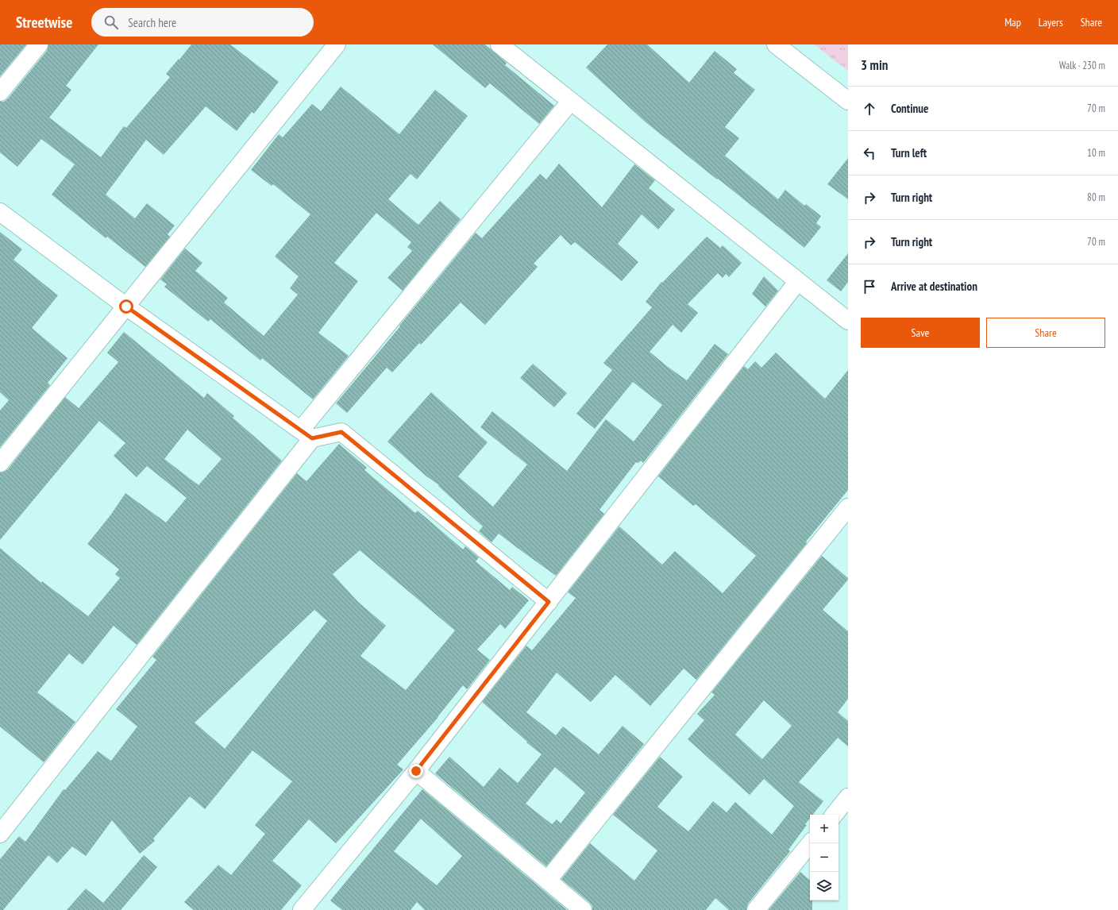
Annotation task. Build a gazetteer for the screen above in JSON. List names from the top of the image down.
{
  "page": {
    "header": "Streetwise",
    "search": "Search here",
    "nav": ["Map", "Layers", "Share"],
    "heading": ["3 min", "Walk · 230 m"],
    "list": [
      ["Continue", "70 m"],
      ["Turn left", "10 m"],
      ["Turn right", "80 m"],
      ["Turn right", "70 m"],
      "Arrive at destination"
    ],
    "buttons": ["Save", "Share"],
    "map_buttons": ["+", "−"]
  }
}
